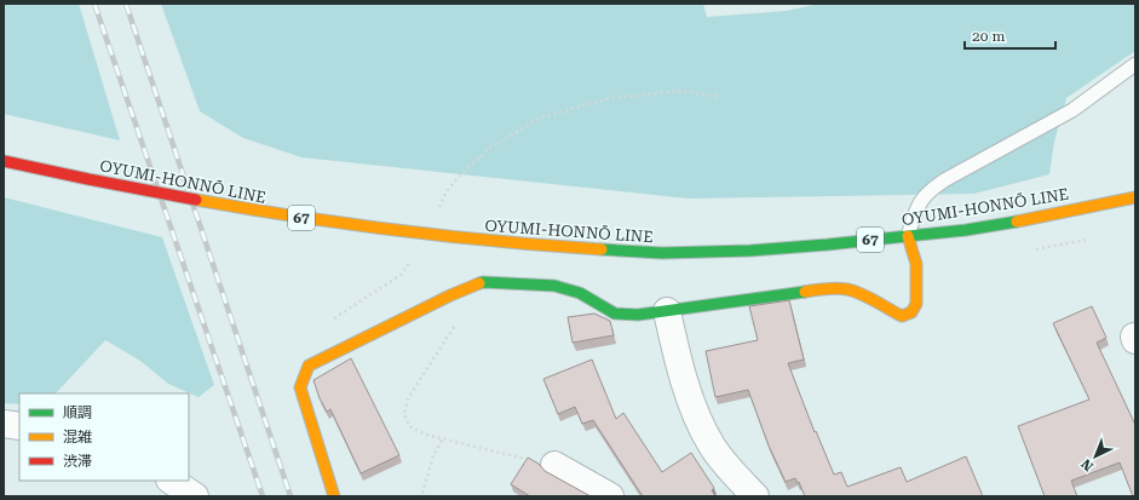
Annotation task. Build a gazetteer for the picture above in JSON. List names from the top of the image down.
{
  "streets": {
    "main road": ["OYUMI-HONNŌ LINE", "67"]
  },
  "legend": ["順調", "混雑", "渋滞"],
  "scale_bar": "20 m",
  "north": "bottom left"
}
